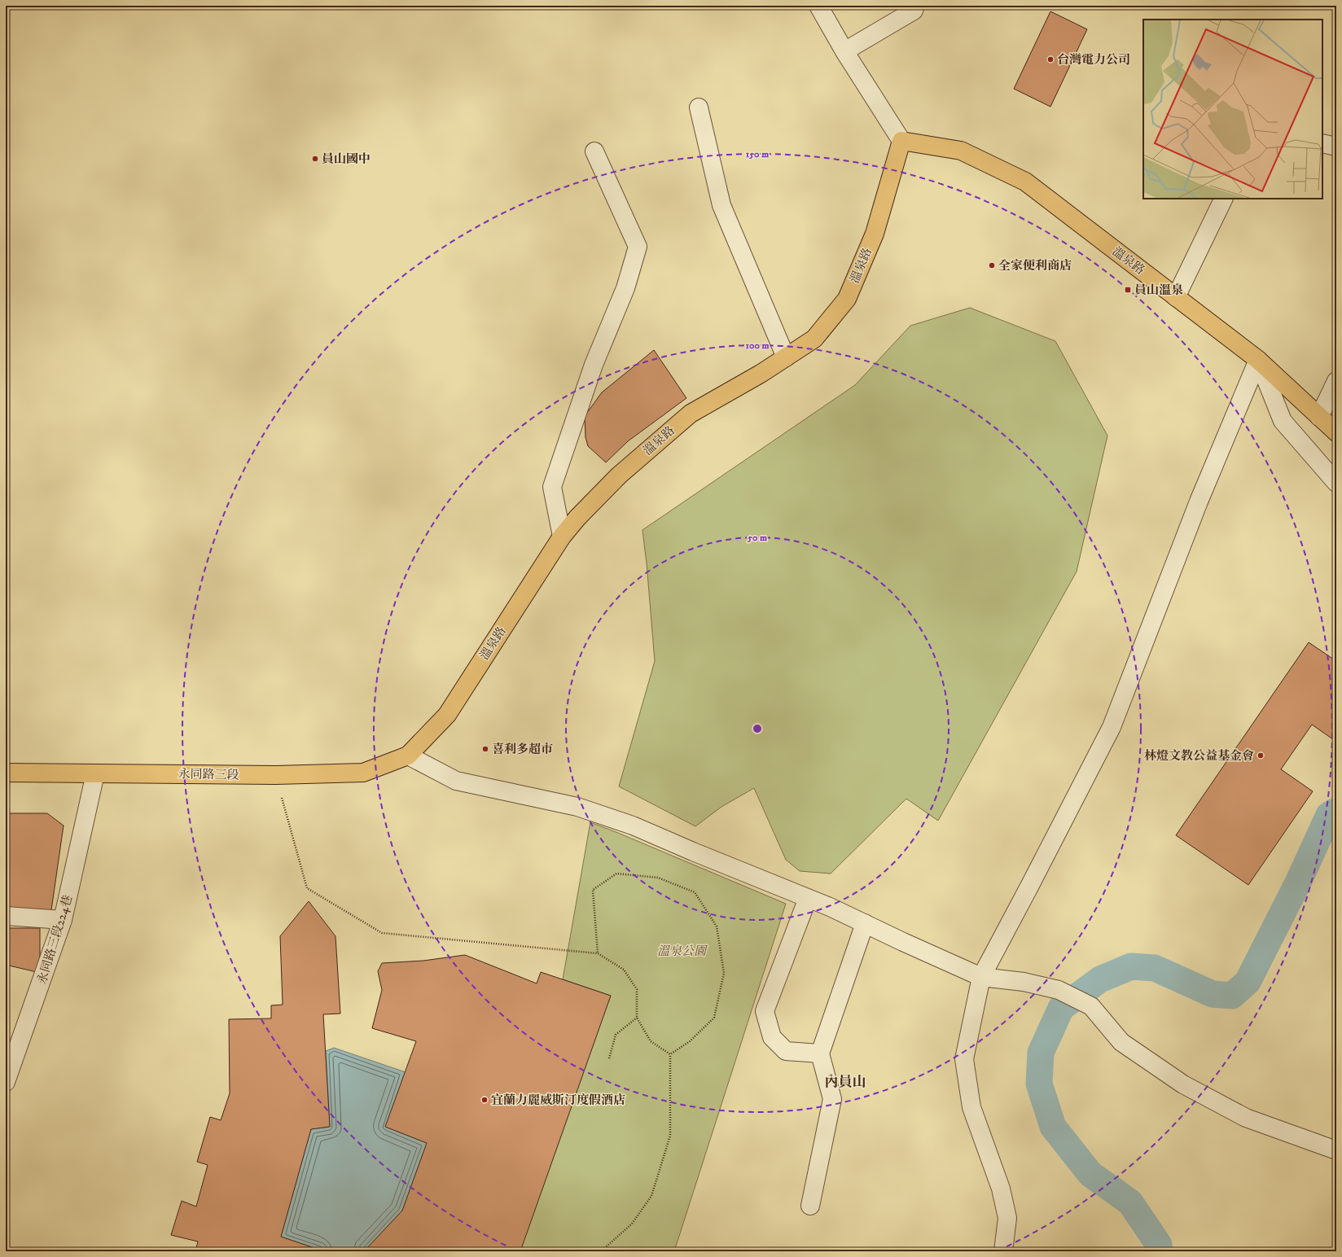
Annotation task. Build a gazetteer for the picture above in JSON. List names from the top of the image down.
{
  "streets": {
    "main road": ["溫泉路", "永同路三段"],
    "street": ["永同路三段224巷"]
  },
  "crossings": [
    ["溫泉路", "永同路三段"],
    ["永同路三段", "永同路三段224巷"]
  ],
  "districts": ["內員山"],
  "parks": ["溫泉公園"],
  "places": {
    "other": [
      "台灣電力公司",
      "員山國中",
      "全家便利商店",
      "喜利多超市",
      "林燈文教公益基金會",
      "宜蘭力麗威斯汀度假酒店"
    ],
    "transit": ["員山溫泉"]
  },
  "rings": ["150 m", "100 m", "50 m"]
}
